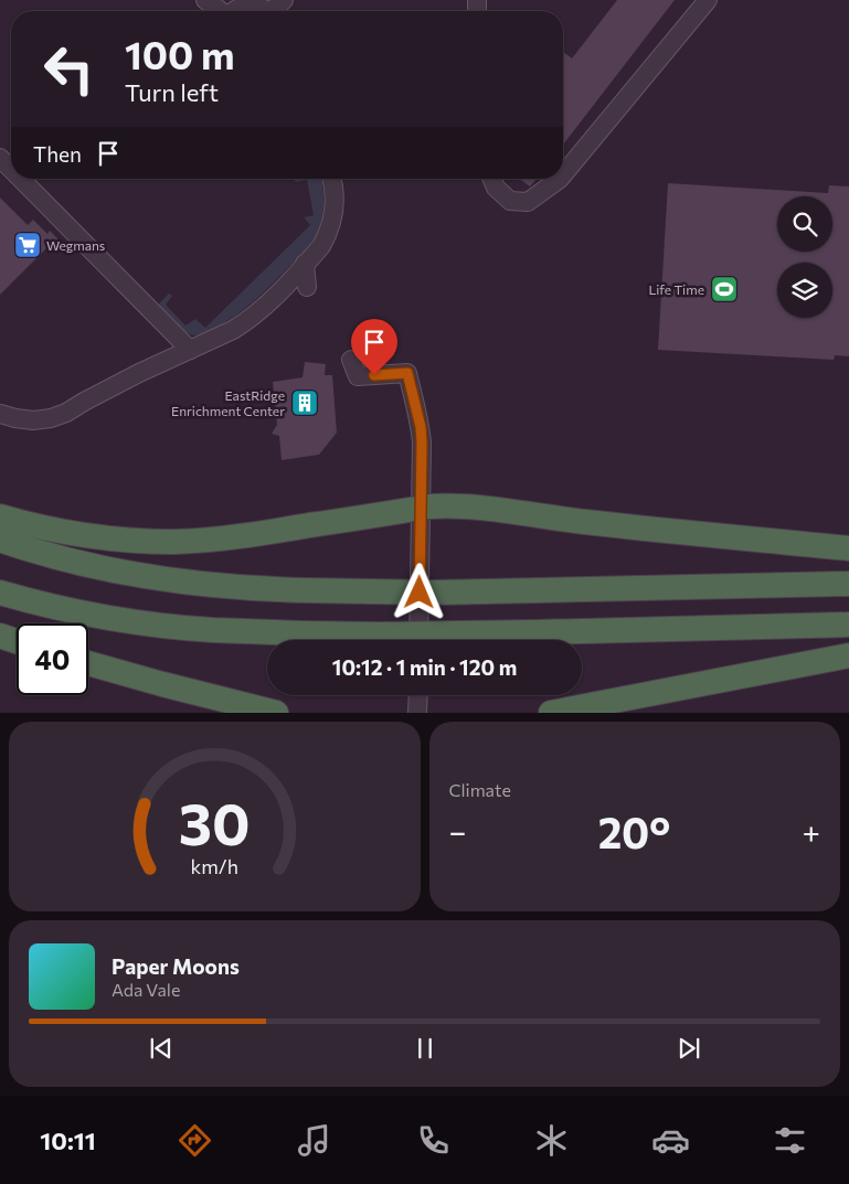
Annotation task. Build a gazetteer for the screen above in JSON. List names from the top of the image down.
{
  "places": {
    "supermarket": ["Wegmans"],
    "sports": ["Life Time"],
    "building": ["EastRidge Enrichment Center"]
  },
  "page": {
    "turn": ["100 m", "Turn left"],
    "then": "Then",
    "limit": "40",
    "trip": "10:12 · 1 min · 120 m",
    "tile": "Climate",
    "heat": ["−", "20°", "+"],
    "song": ["Paper Moons", "Ada Vale"],
    "tabs": "10:11",
    "gauge": ["30", "km/h"]
  }
}
